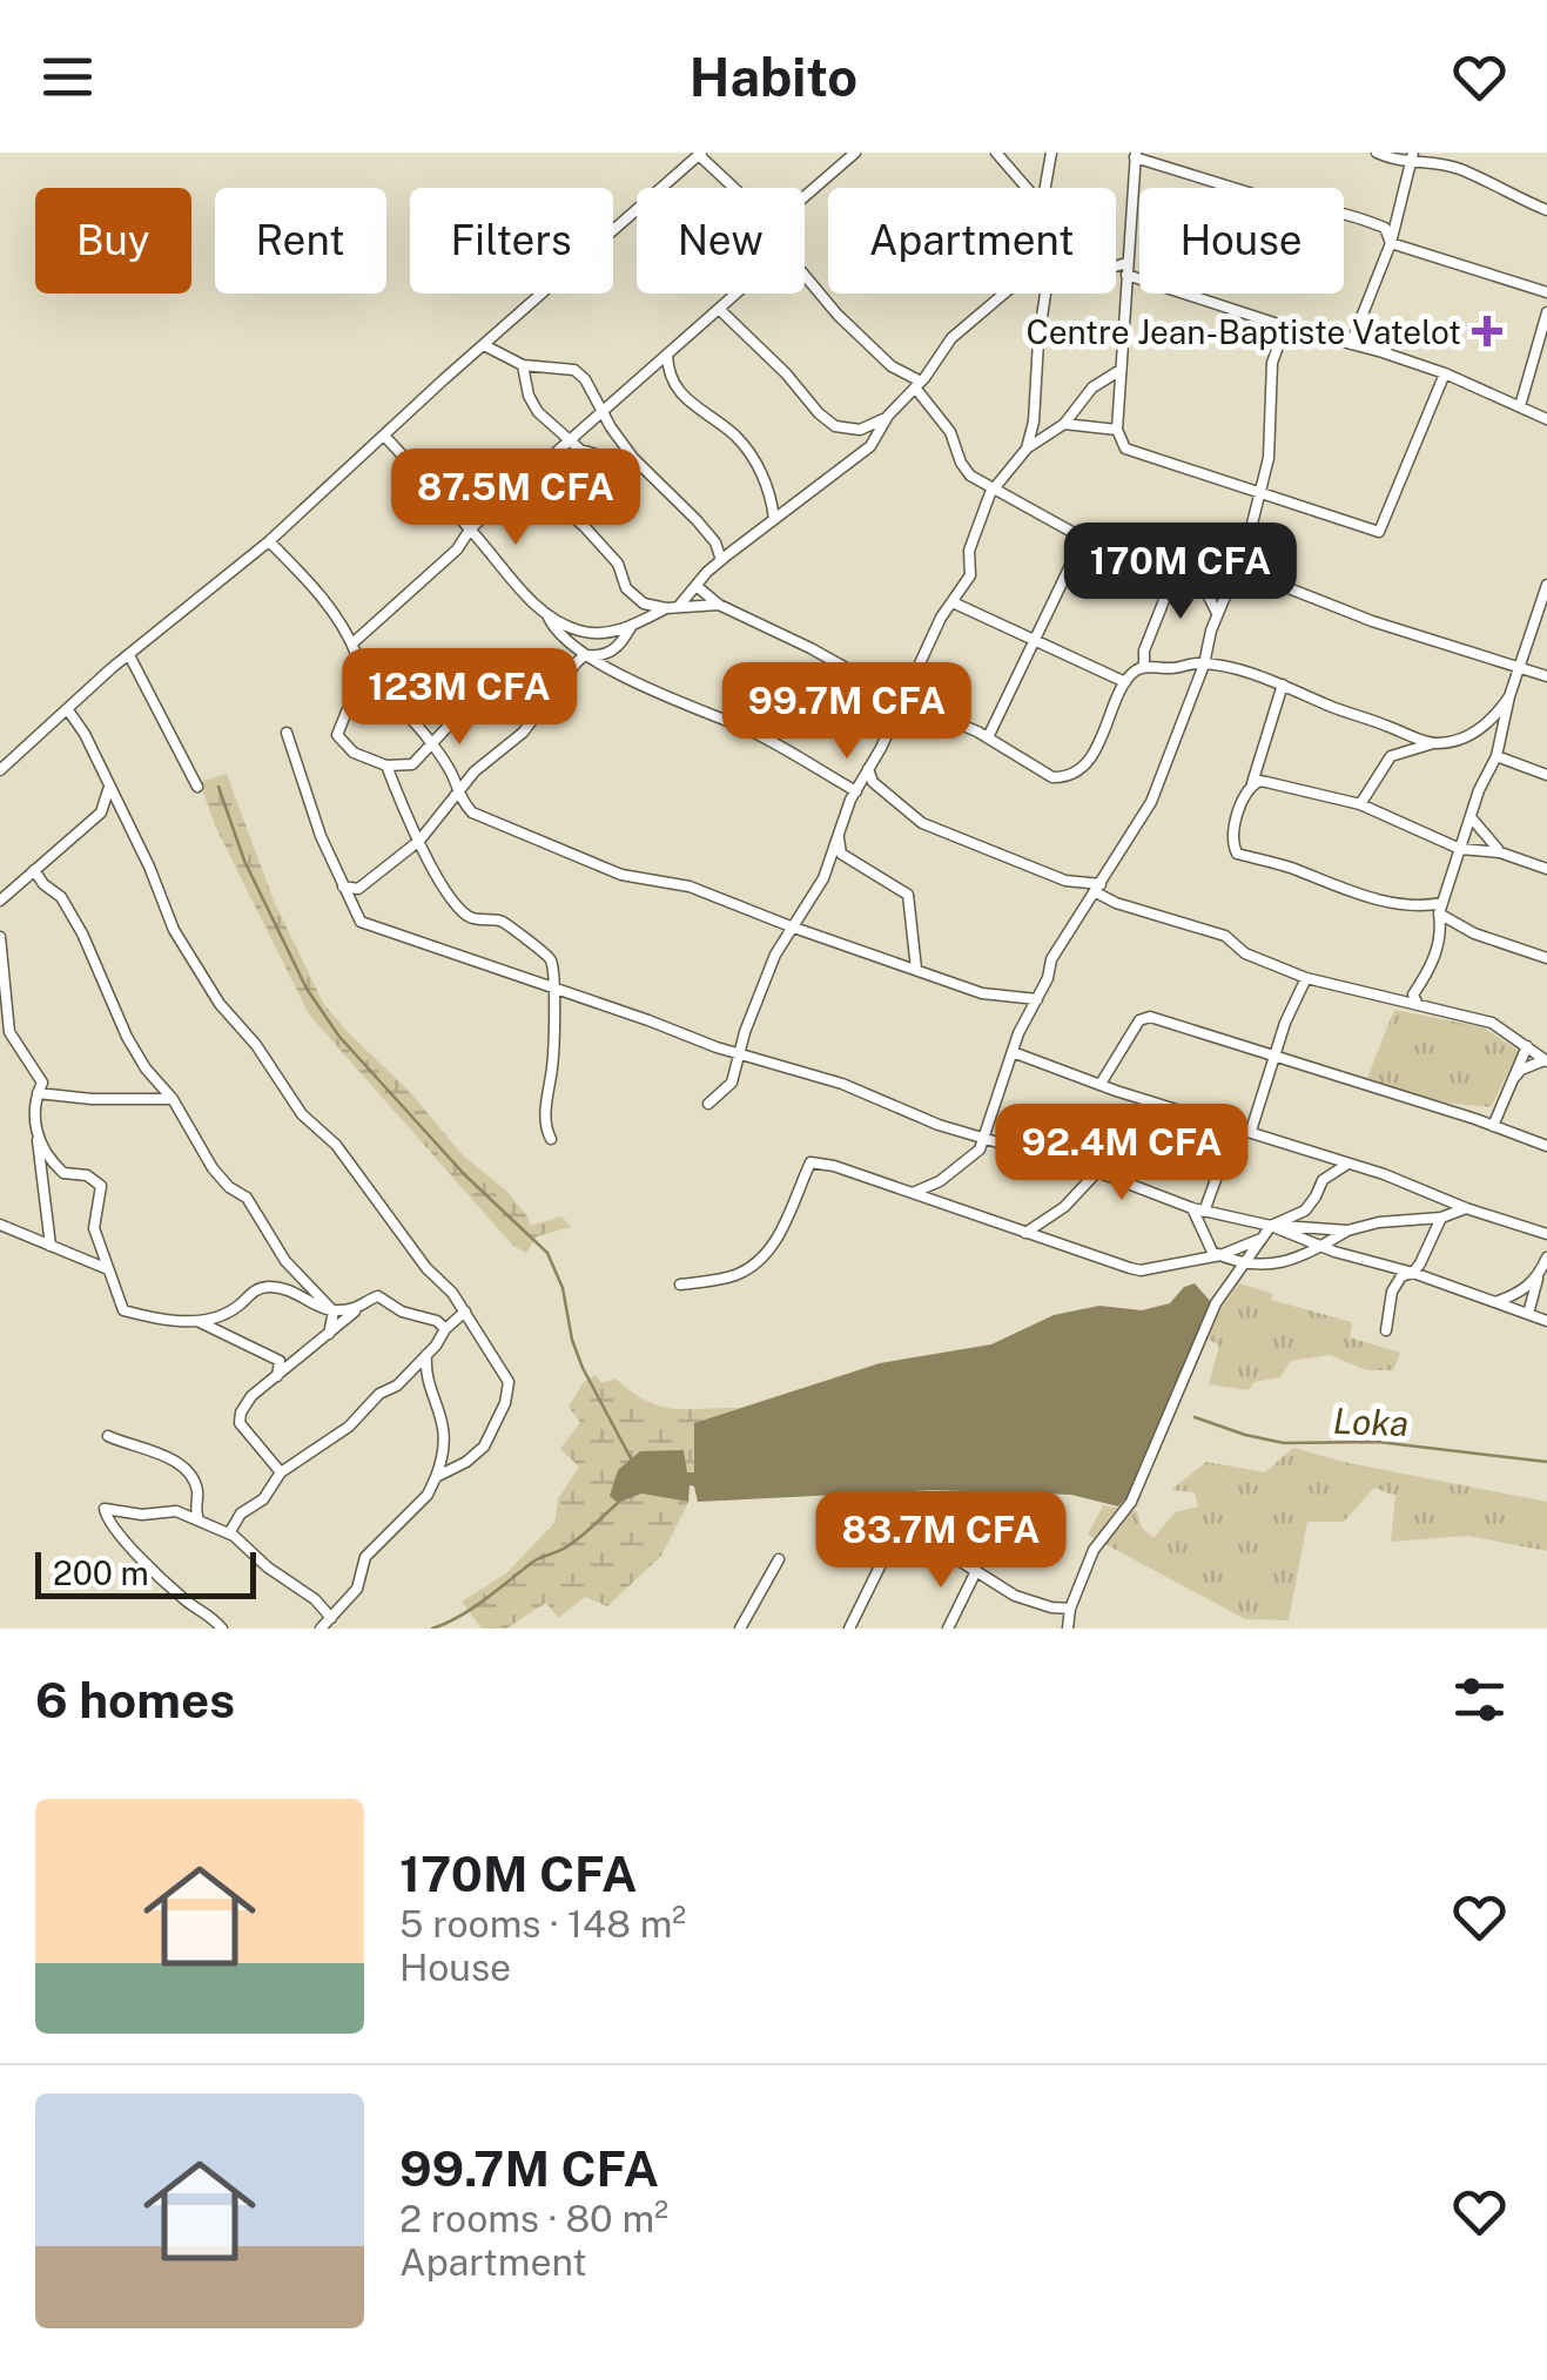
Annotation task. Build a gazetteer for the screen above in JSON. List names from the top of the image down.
{
  "water": ["Loka"],
  "places": {
    "health": ["Centre Jean-Baptiste Vatelot"]
  },
  "scale_bar": "200 m",
  "page": {
    "header": "Habito",
    "chip": [
      "Buy",
      "Rent",
      "Filters",
      "New",
      "Apartment",
      "House"
    ],
    "price": [
      "87.5M CFA",
      "170M CFA",
      "123M CFA",
      "99.7M CFA",
      "92.4M CFA",
      "83.7M CFA"
    ],
    "scale": "200 m",
    "heading": "6 homes",
    "list": [
      {
        "name": "170M CFA",
        "note": "5 rooms · 148 m² · House"
      },
      {
        "name": "99.7M CFA",
        "note": "2 rooms · 80 m² · Apartment"
      }
    ]
  }
}
